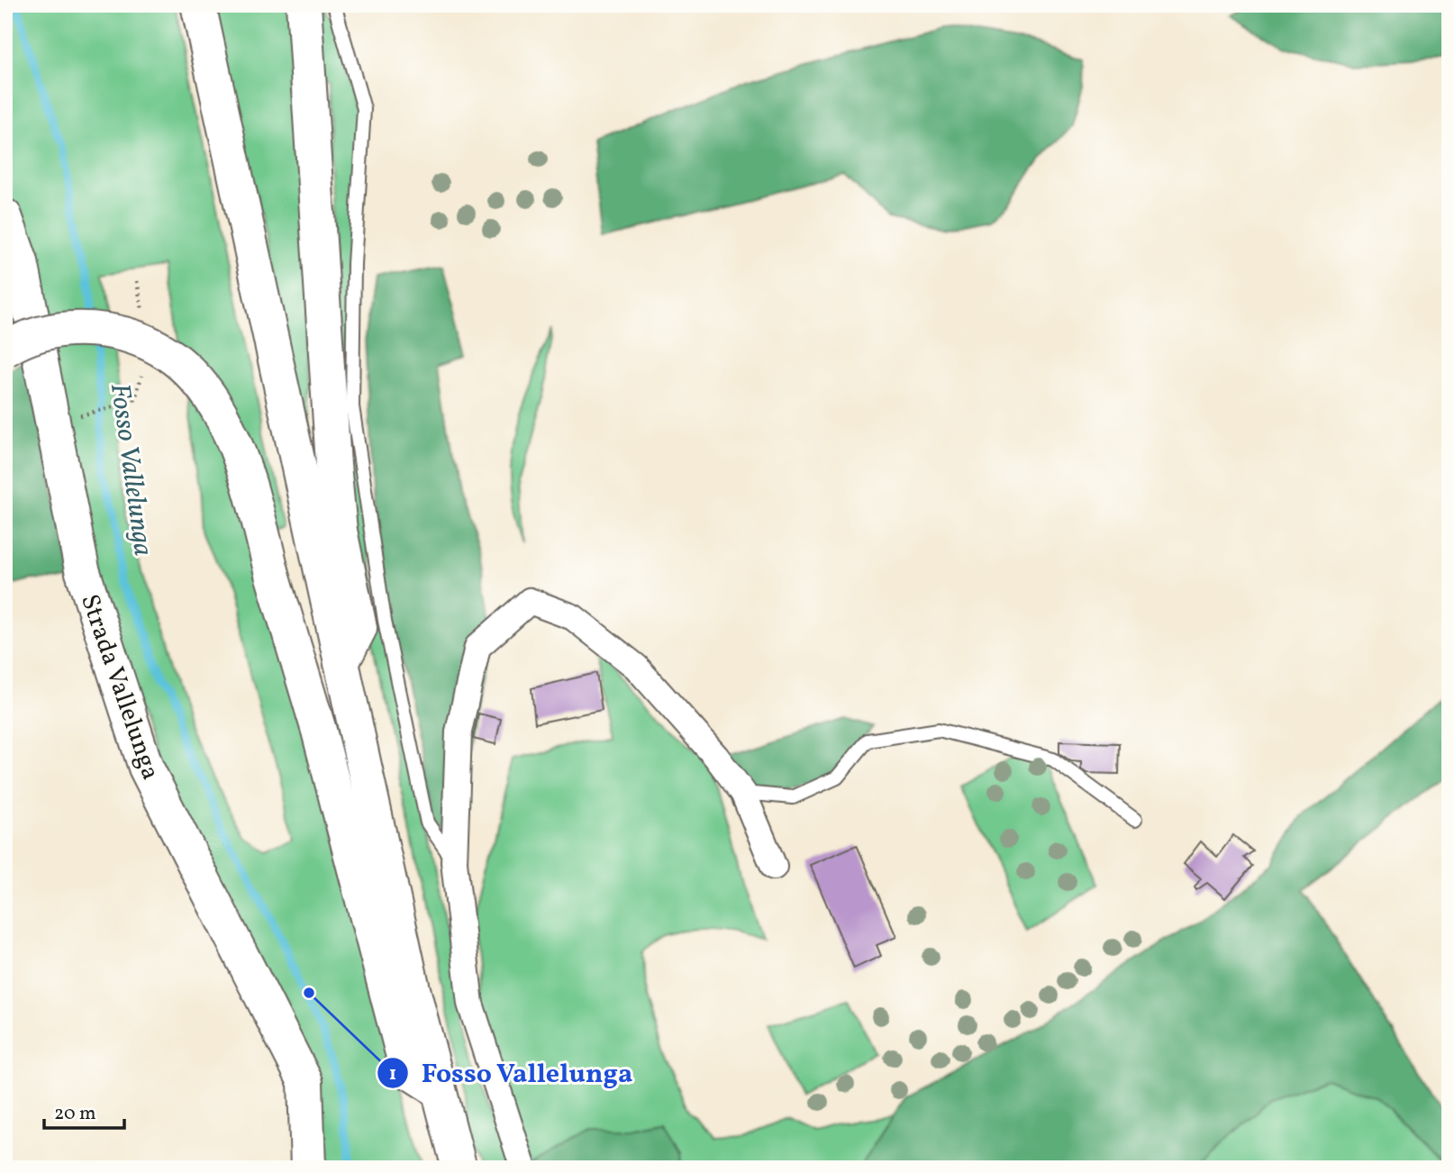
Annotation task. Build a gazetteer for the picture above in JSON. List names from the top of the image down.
{
  "streets": {
    "main road": ["Strada Vallelunga"]
  },
  "water": ["Fosso Vallelunga"],
  "places": ["Fosso Vallelunga"],
  "scale_bar": "20 m"
}
